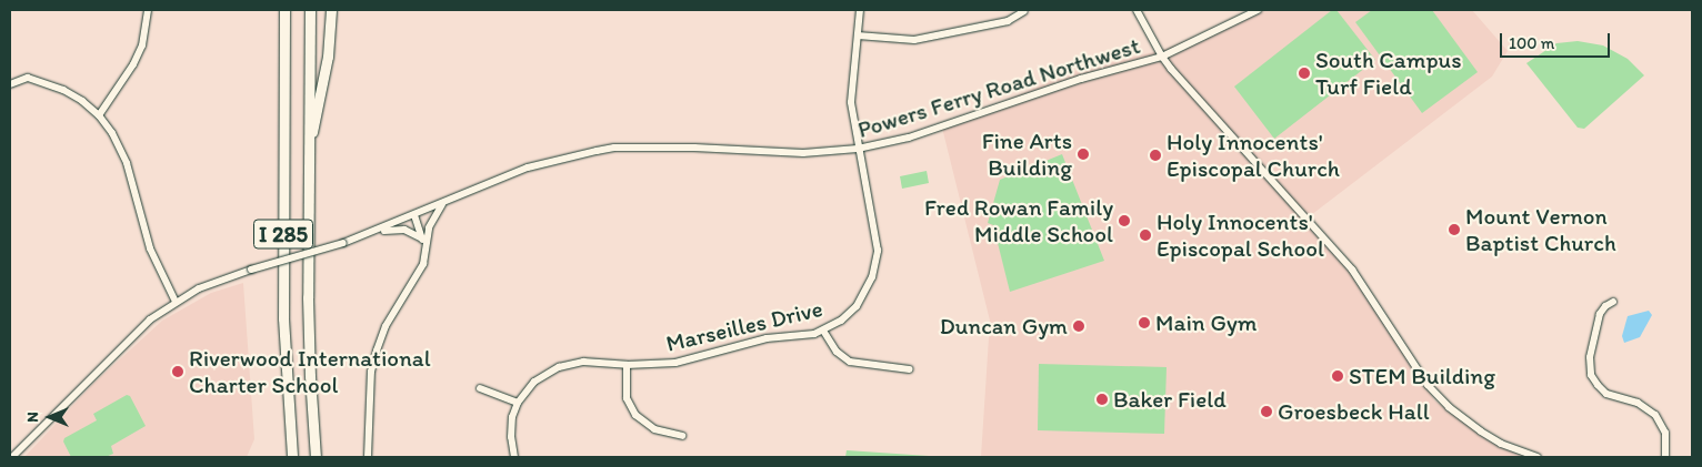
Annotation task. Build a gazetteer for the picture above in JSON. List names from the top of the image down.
{
  "streets": {
    "highway": ["I 285"],
    "street": ["Powers Ferry Road Northwest", "Marseilles Drive"]
  },
  "crossings": [
    ["Powers Ferry Road Northwest", "Marseilles Drive"]
  ],
  "places": [
    "South Campus Turf Field",
    "Fine Arts Building",
    "Holy Innocents' Episcopal Church",
    "Fred Rowan Family Middle School",
    "Mount Vernon Baptist Church",
    "Holy Innocents' Episcopal School",
    "Main Gym",
    "Duncan Gym",
    "Riverwood International Charter School",
    "STEM Building",
    "Baker Field",
    "Groesbeck Hall"
  ],
  "scale_bar": "100 m",
  "north": "left"
}
